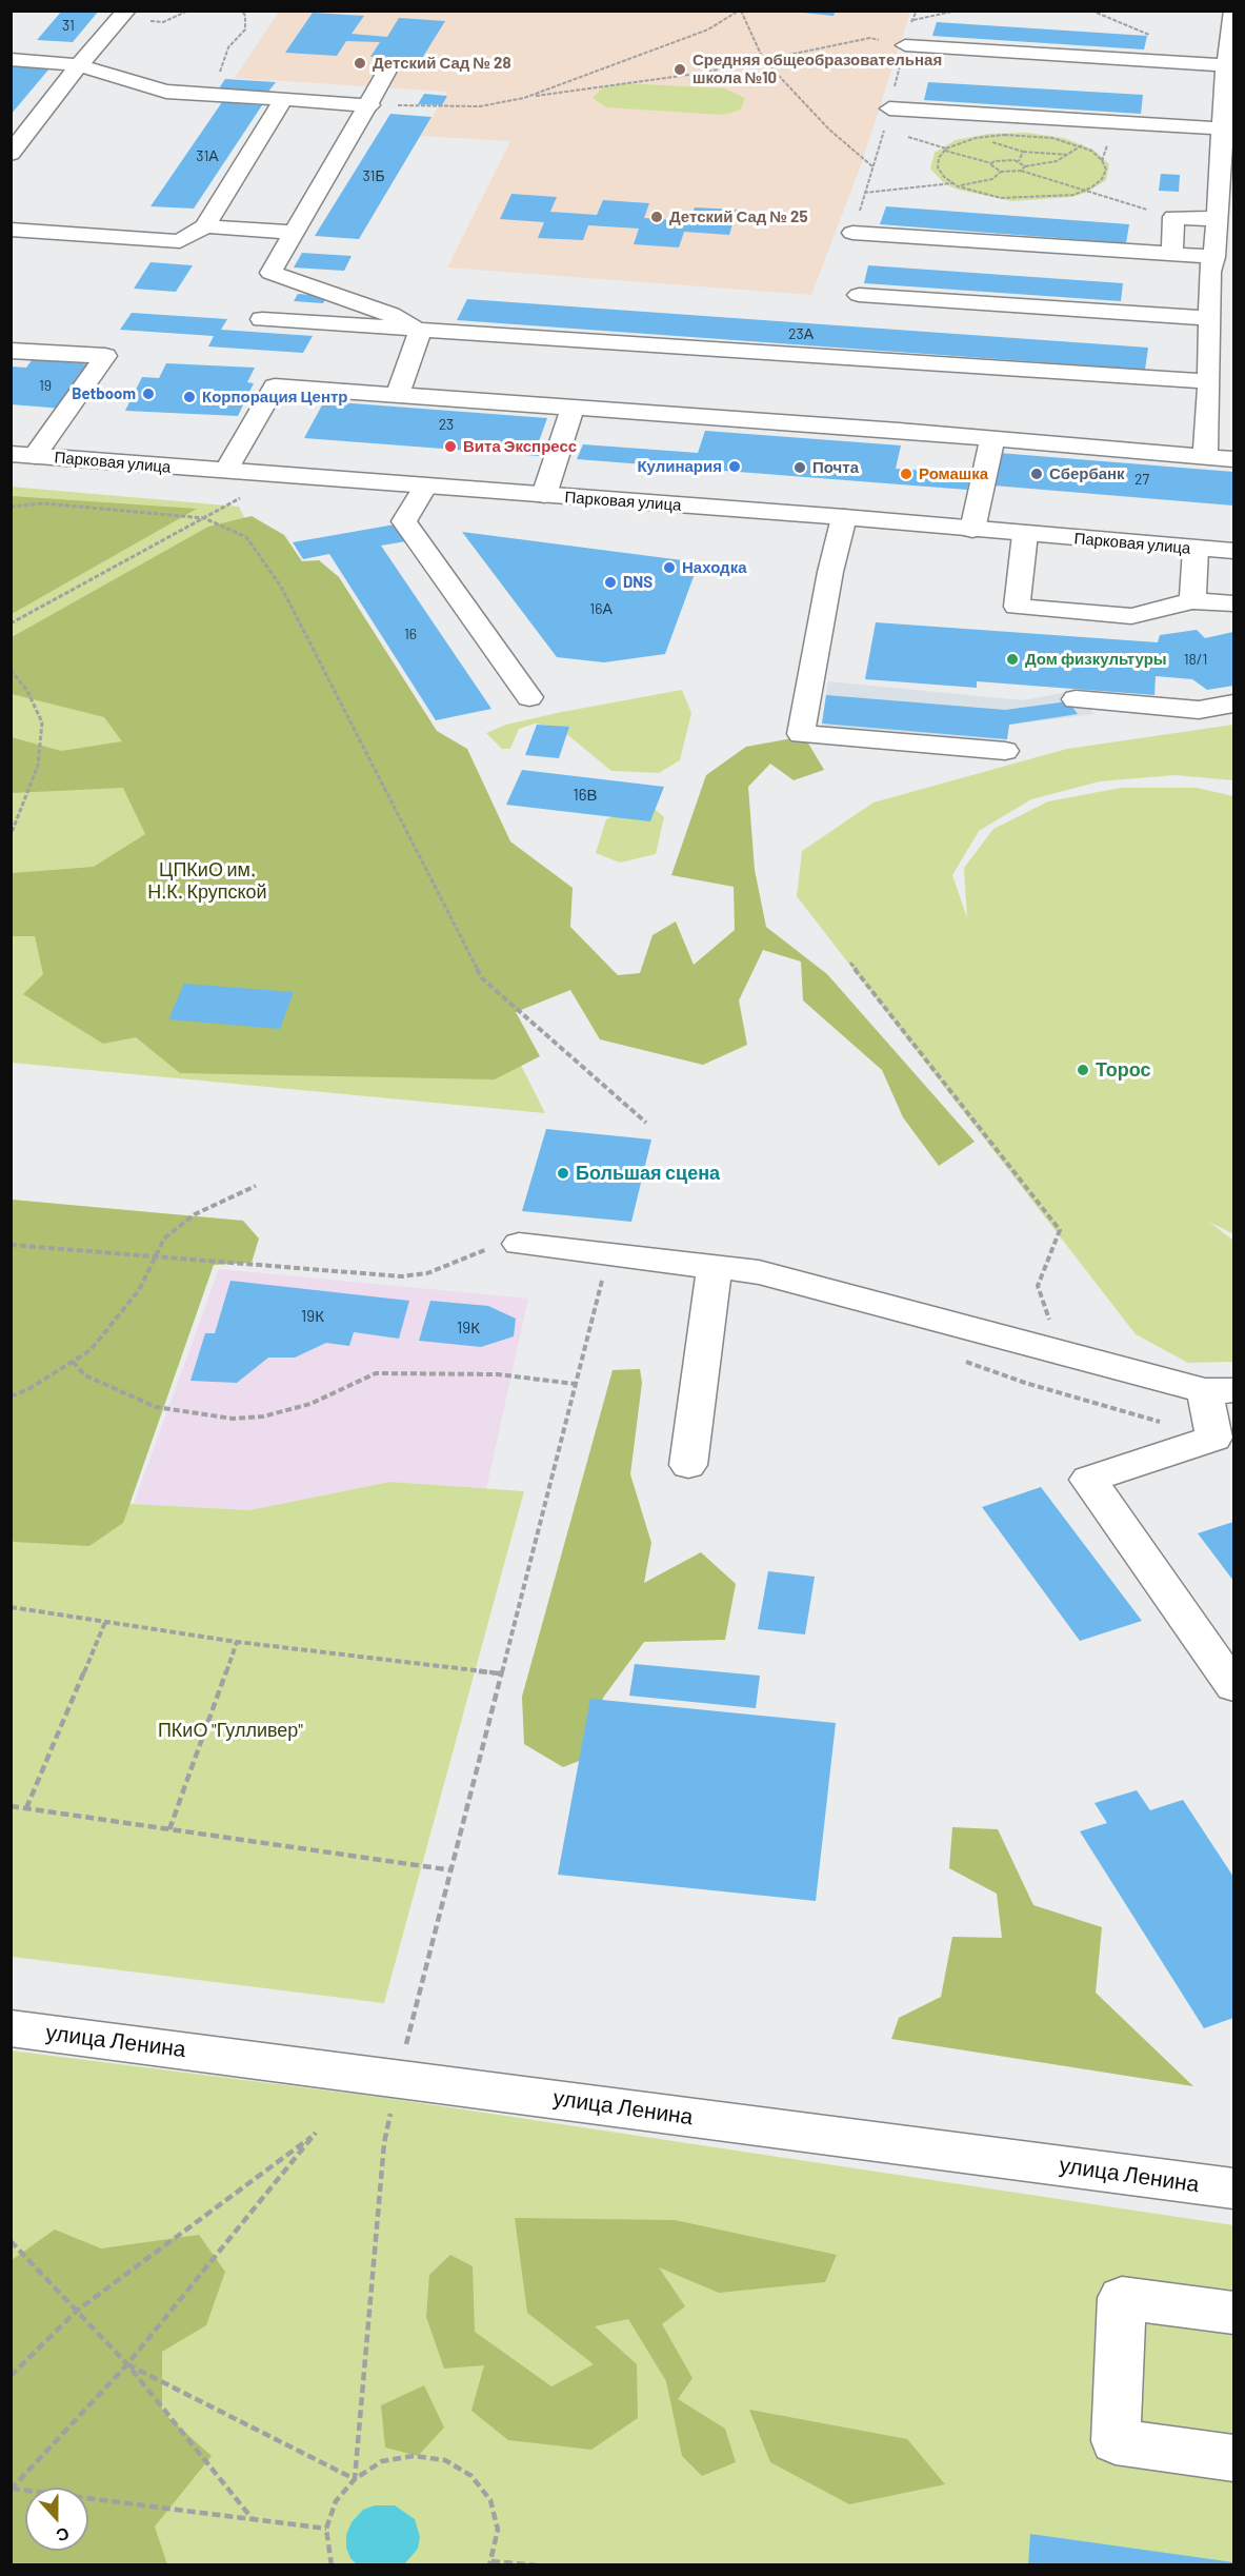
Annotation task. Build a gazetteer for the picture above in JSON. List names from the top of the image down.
{
  "streets": {
    "main road": ["Парковая улица", "улица Ленина"]
  },
  "parks": ["ЦПКиО им. Н.К. Крупской", "ПКиО \"Гулливер\""],
  "places": [
    "Детский Сад № 28",
    "Средняя общеобразовательная школа №10",
    "Детский Сад № 25",
    "Betboom",
    "Корпорация Центр",
    "Вита Экспресс",
    "Кулинария",
    "Почта",
    "Ромашка",
    "Сбербанк",
    "Находка",
    "DNS",
    "Дом физкультуры",
    "Торос",
    "Большая сцена"
  ],
  "house_numbers": [
    "31",
    "31А",
    "31Б",
    "23А",
    "19",
    "23",
    "27",
    "16А",
    "16",
    "18/1",
    "16В",
    "19К",
    "19К"
  ],
  "north": "bottom"
}
